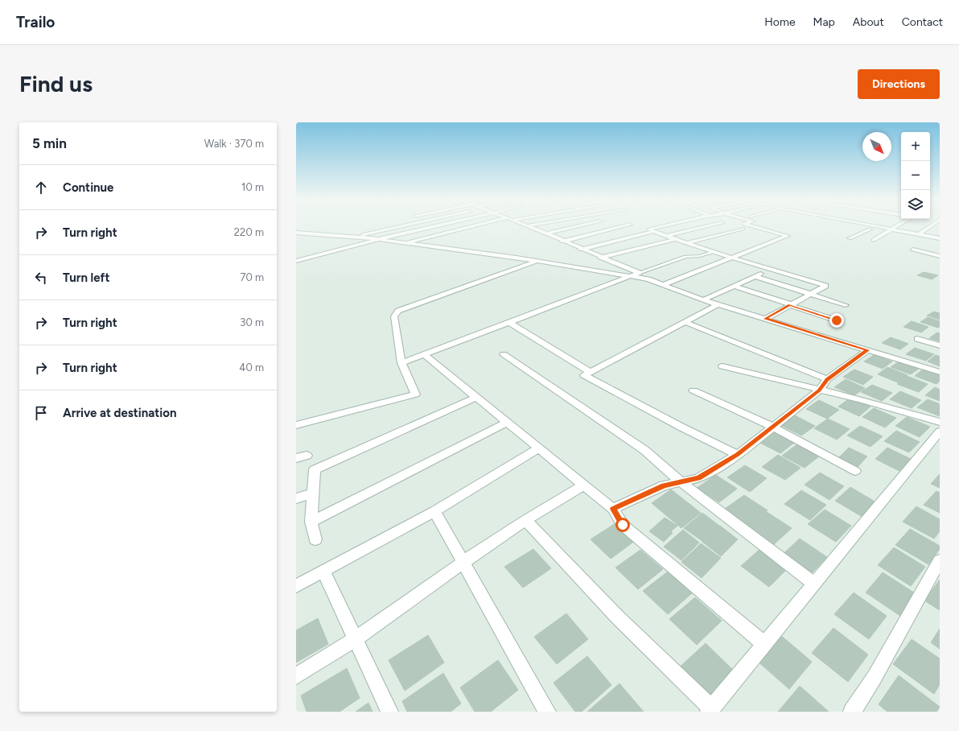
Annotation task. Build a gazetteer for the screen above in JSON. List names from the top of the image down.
{
  "north": "bottom right",
  "page": {
    "header": "Trailo",
    "nav": [
      "Home",
      "Map",
      "About",
      "Contact"
    ],
    "buttons": "Directions",
    "title": "Find us",
    "heading": ["5 min", "Walk · 370 m"],
    "map_buttons": ["+", "−"],
    "list": [
      ["Continue", "10 m"],
      ["Turn right", "220 m"],
      ["Turn left", "70 m"],
      ["Turn right", "30 m"],
      ["Turn right", "40 m"],
      "Arrive at destination"
    ]
  }
}
